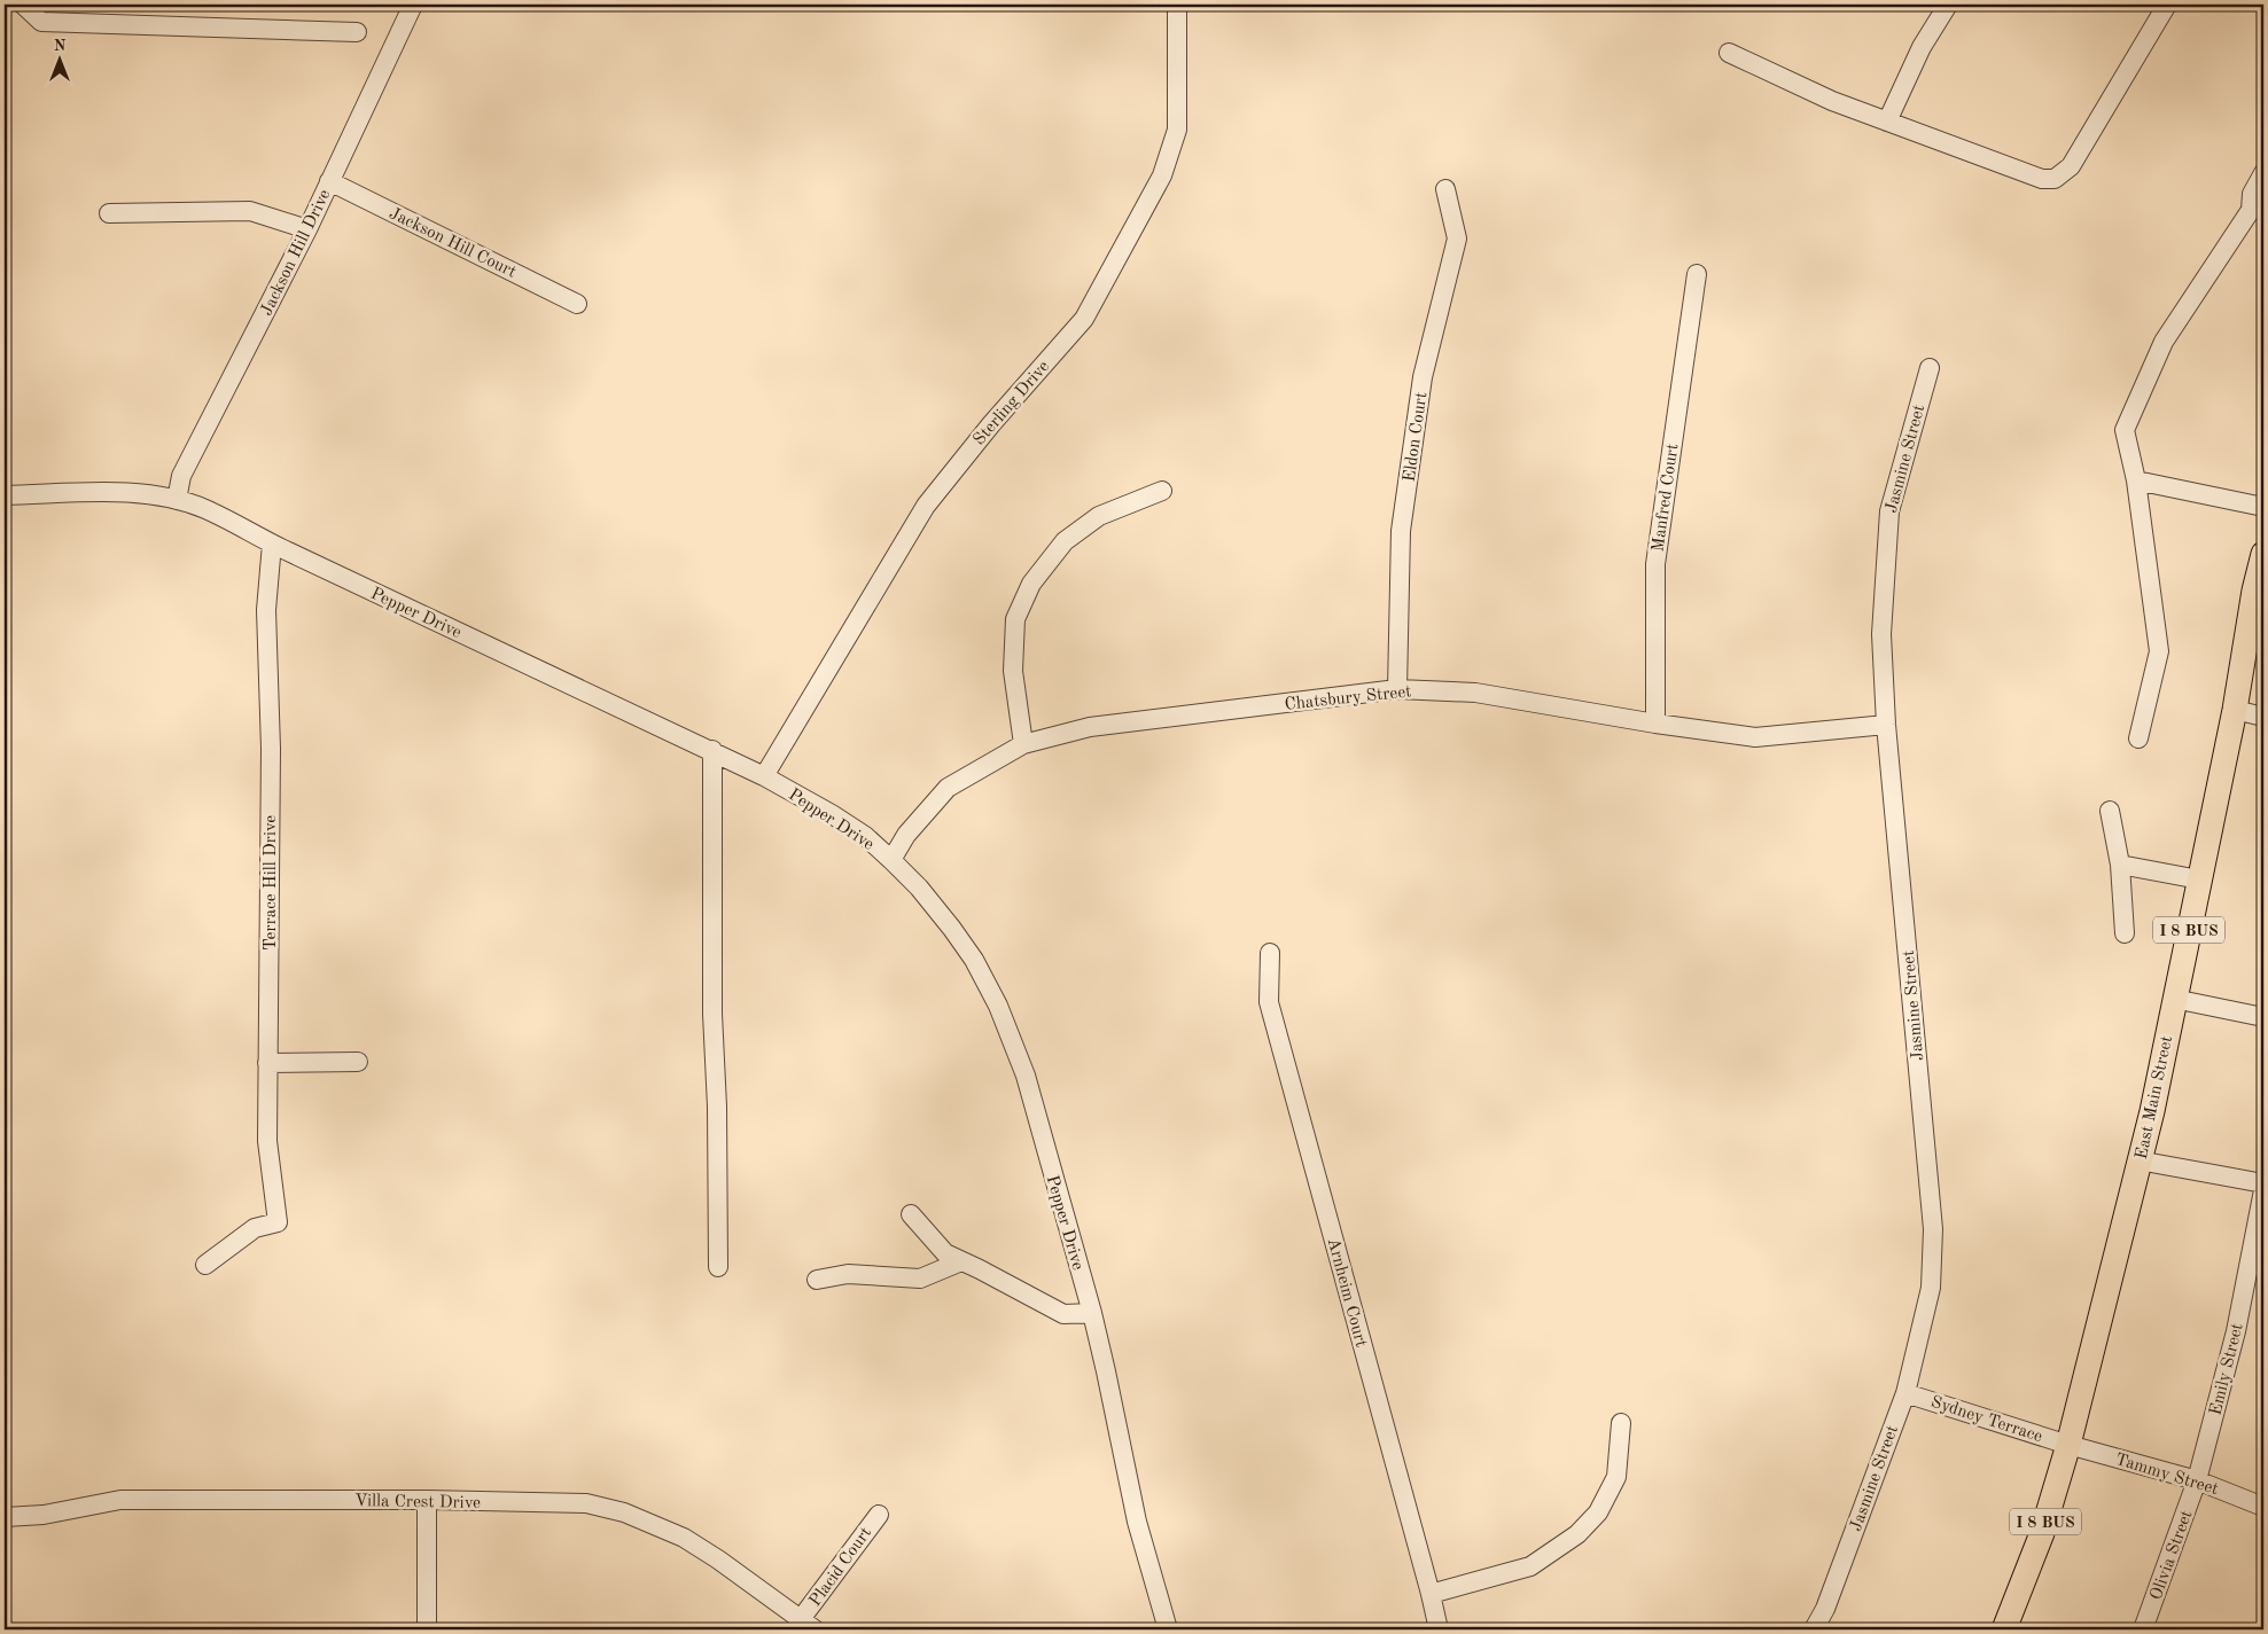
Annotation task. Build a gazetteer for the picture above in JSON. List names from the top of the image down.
{
  "streets": {
    "main road": ["I 8 BUS", "East Main Street"],
    "street": [
      "Jackson Hill Court",
      "Jackson Hill Drive",
      "Sterling Drive",
      "Eldon Court",
      "Jasmine Street",
      "Manfred Court",
      "Pepper Drive",
      "Chatsbury Street",
      "Terrace Hill Drive",
      "Arnheim Court",
      "Emily Street",
      "Sydney Terrace",
      "Tammy Street",
      "Villa Crest Drive",
      "Olivia Street",
      "Placid Court"
    ]
  },
  "crossings": [
    ["Jackson Hill Court", "Jackson Hill Drive"],
    ["Jackson Hill Drive", "Pepper Drive"],
    ["Sterling Drive", "Pepper Drive"],
    ["Eldon Court", "Chatsbury Street"],
    ["Jasmine Street", "Chatsbury Street"],
    ["Jasmine Street", "Sydney Terrace"],
    ["Manfred Court", "Chatsbury Street"],
    ["Pepper Drive", "Chatsbury Street"],
    ["Pepper Drive", "Terrace Hill Drive"],
    ["East Main Street", "Sydney Terrace"],
    ["East Main Street", "Tammy Street"],
    ["Emily Street", "Tammy Street"],
    ["Emily Street", "Olivia Street"],
    ["Sydney Terrace", "Tammy Street"],
    ["Tammy Street", "Olivia Street"],
    ["Villa Crest Drive", "Placid Court"]
  ],
  "north": "top"
}
